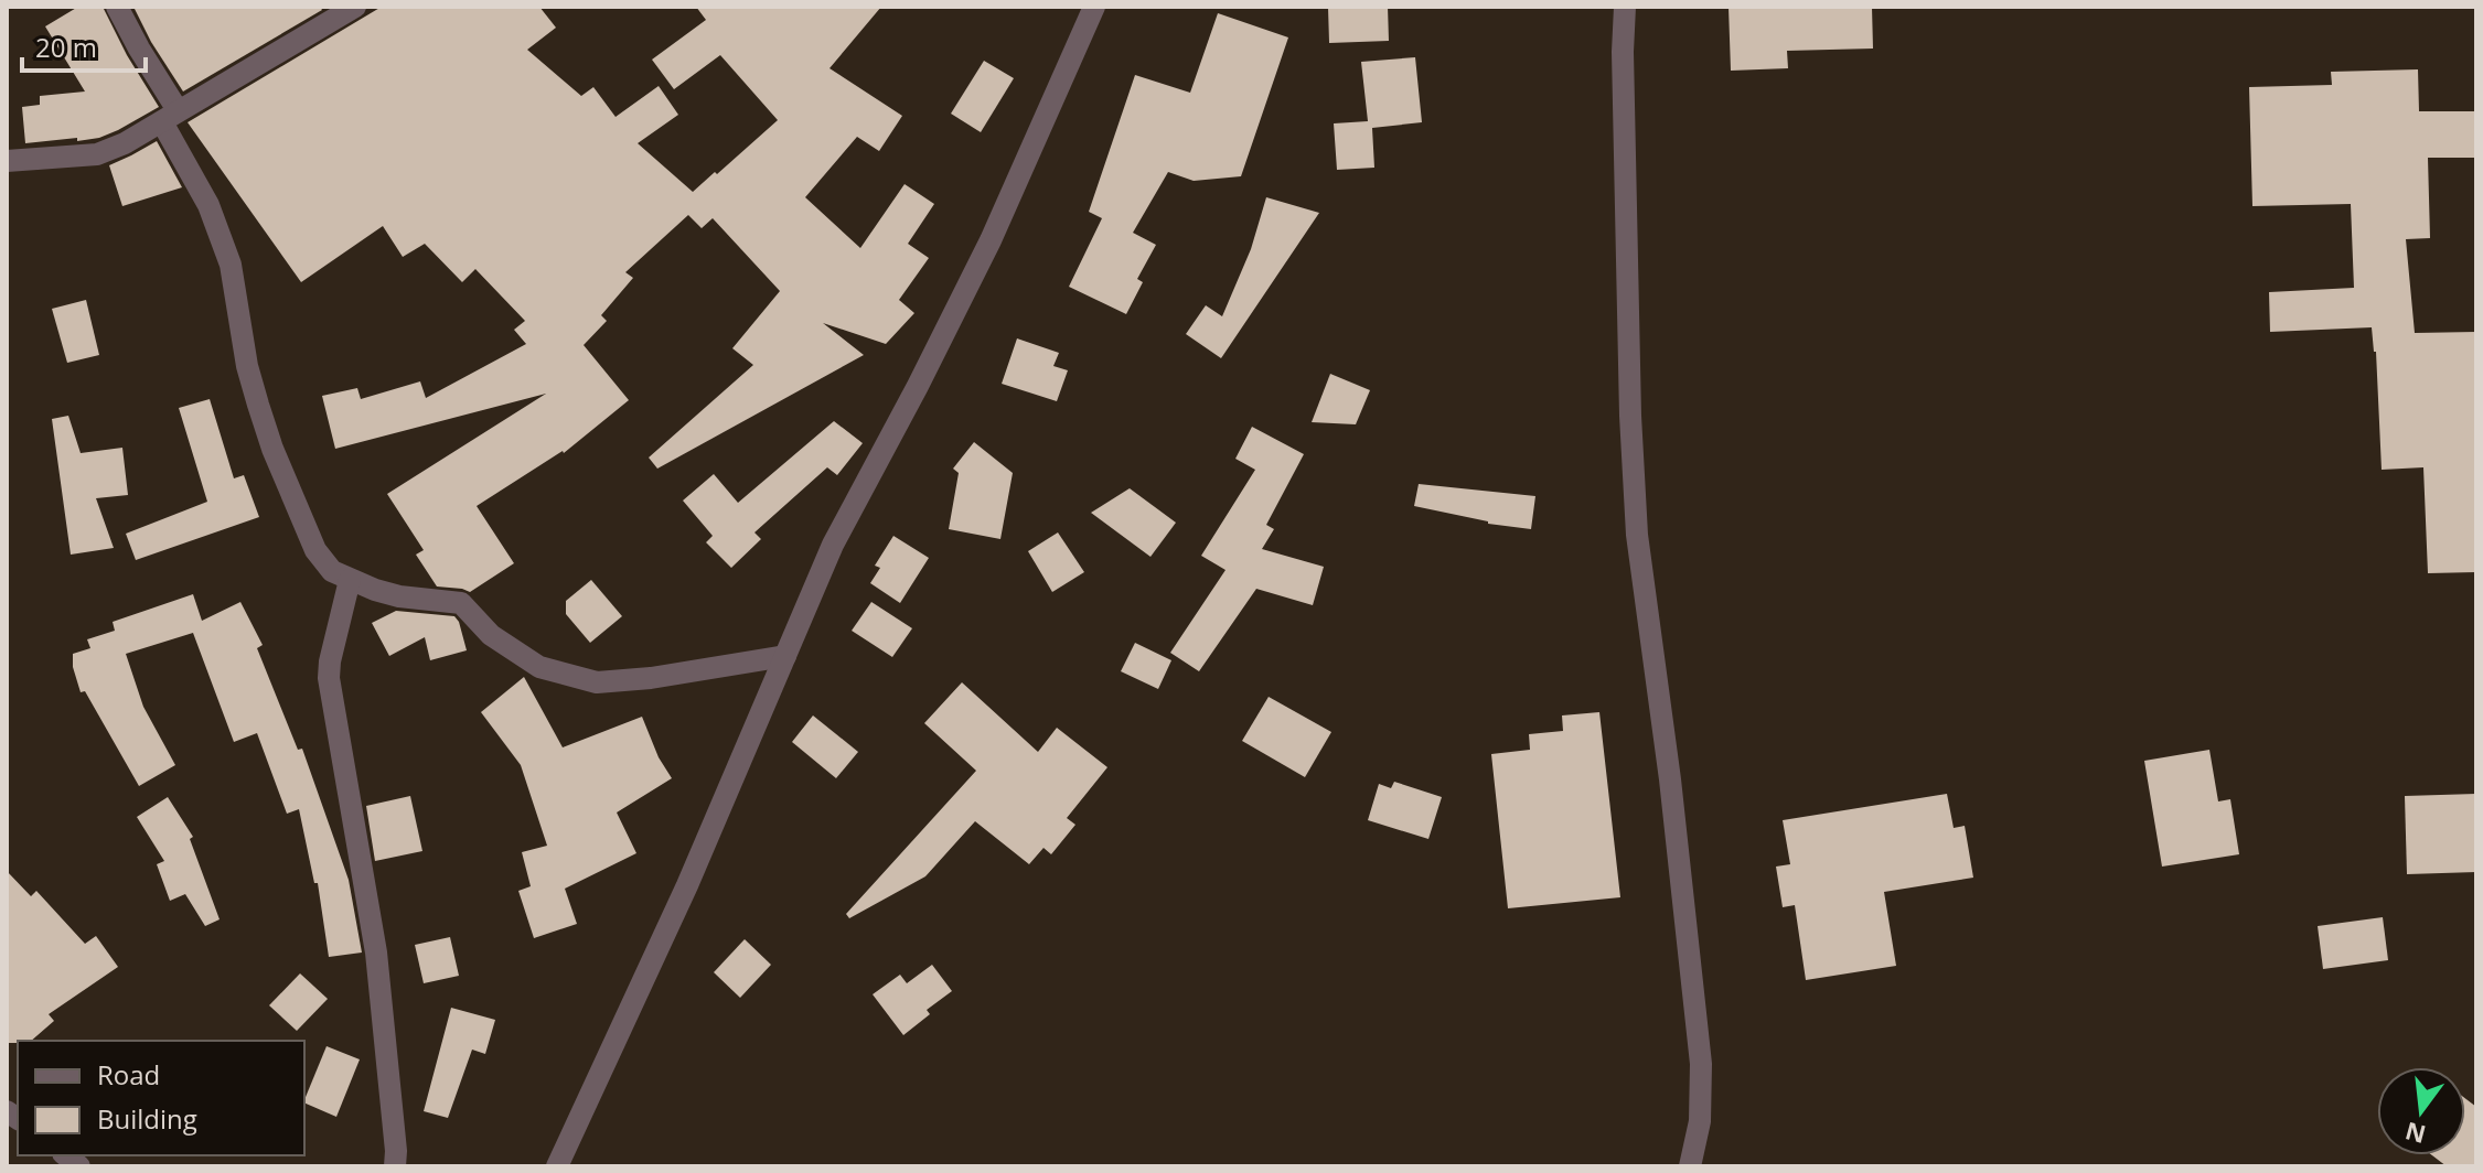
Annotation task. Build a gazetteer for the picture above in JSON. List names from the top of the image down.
{
  "legend": ["Road", "Building"],
  "scale_bar": "20 m",
  "north": "bottom"
}
